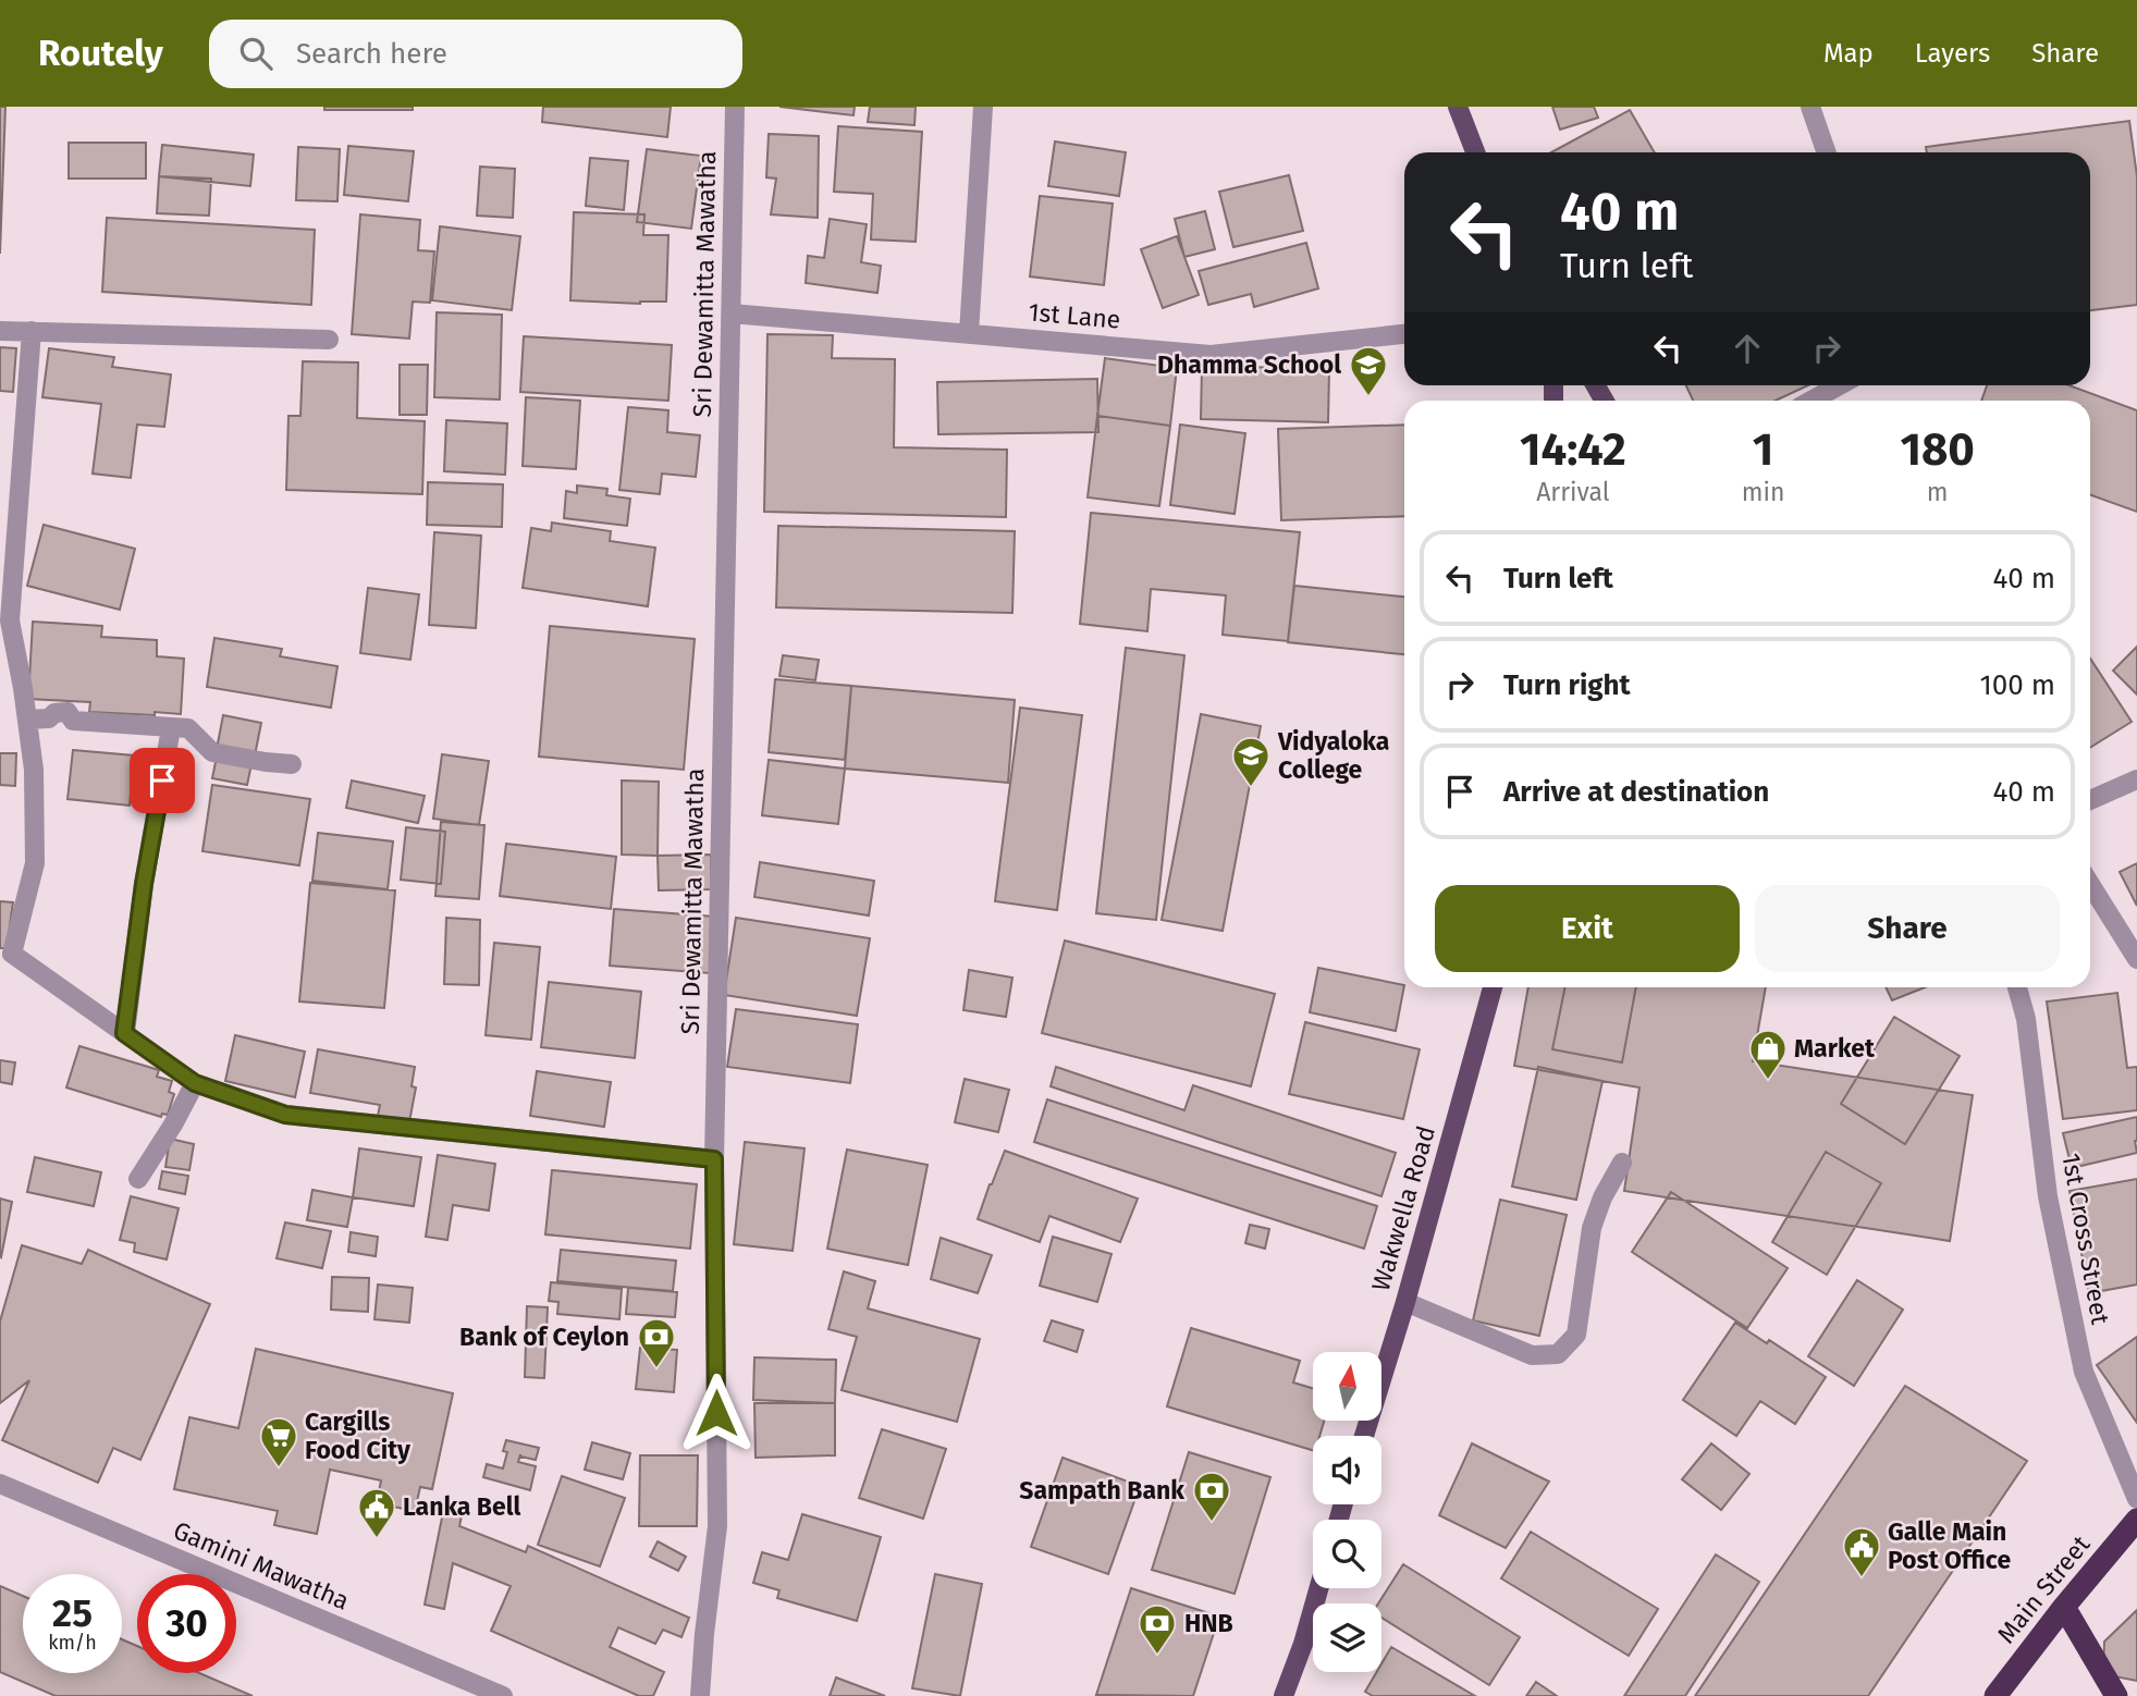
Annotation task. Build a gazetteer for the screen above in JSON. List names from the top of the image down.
{
  "streets": {
    "highway": ["Main Street"],
    "main road": ["Wakwella Road"],
    "street": [
      "Sri Dewamitta Mawatha",
      "1st Lane",
      "1st Cross Street",
      "Gamini Mawatha"
    ]
  },
  "crossings": [
    ["Sri Dewamitta Mawatha", "1st Lane"]
  ],
  "places": {
    "school or university": ["Dhamma School", "Vidyaloka College"],
    "shop": ["Market"],
    "bank": ["Bank of Ceylon", "Sampath Bank", "HNB"],
    "supermarket": ["Cargills Food City"],
    "public building": ["Lanka Bell", "Galle Main Post Office"]
  },
  "north": "top",
  "page": {
    "header": "Routely",
    "search": "Search here",
    "nav": ["Map", "Layers", "Share"],
    "turn": ["40 m", "Turn left"],
    "eta": [
      "14:42",
      "Arrival",
      "1",
      "min",
      "180",
      "m"
    ],
    "list": [
      {
        "name": "Turn left",
        "value": "40 m"
      },
      {
        "name": "Turn right",
        "value": "100 m"
      },
      {
        "name": "Arrive at destination",
        "value": "40 m"
      }
    ],
    "buttons": ["Exit", "Share"],
    "speed": "25 km/h",
    "limit": "30"
  }
}
